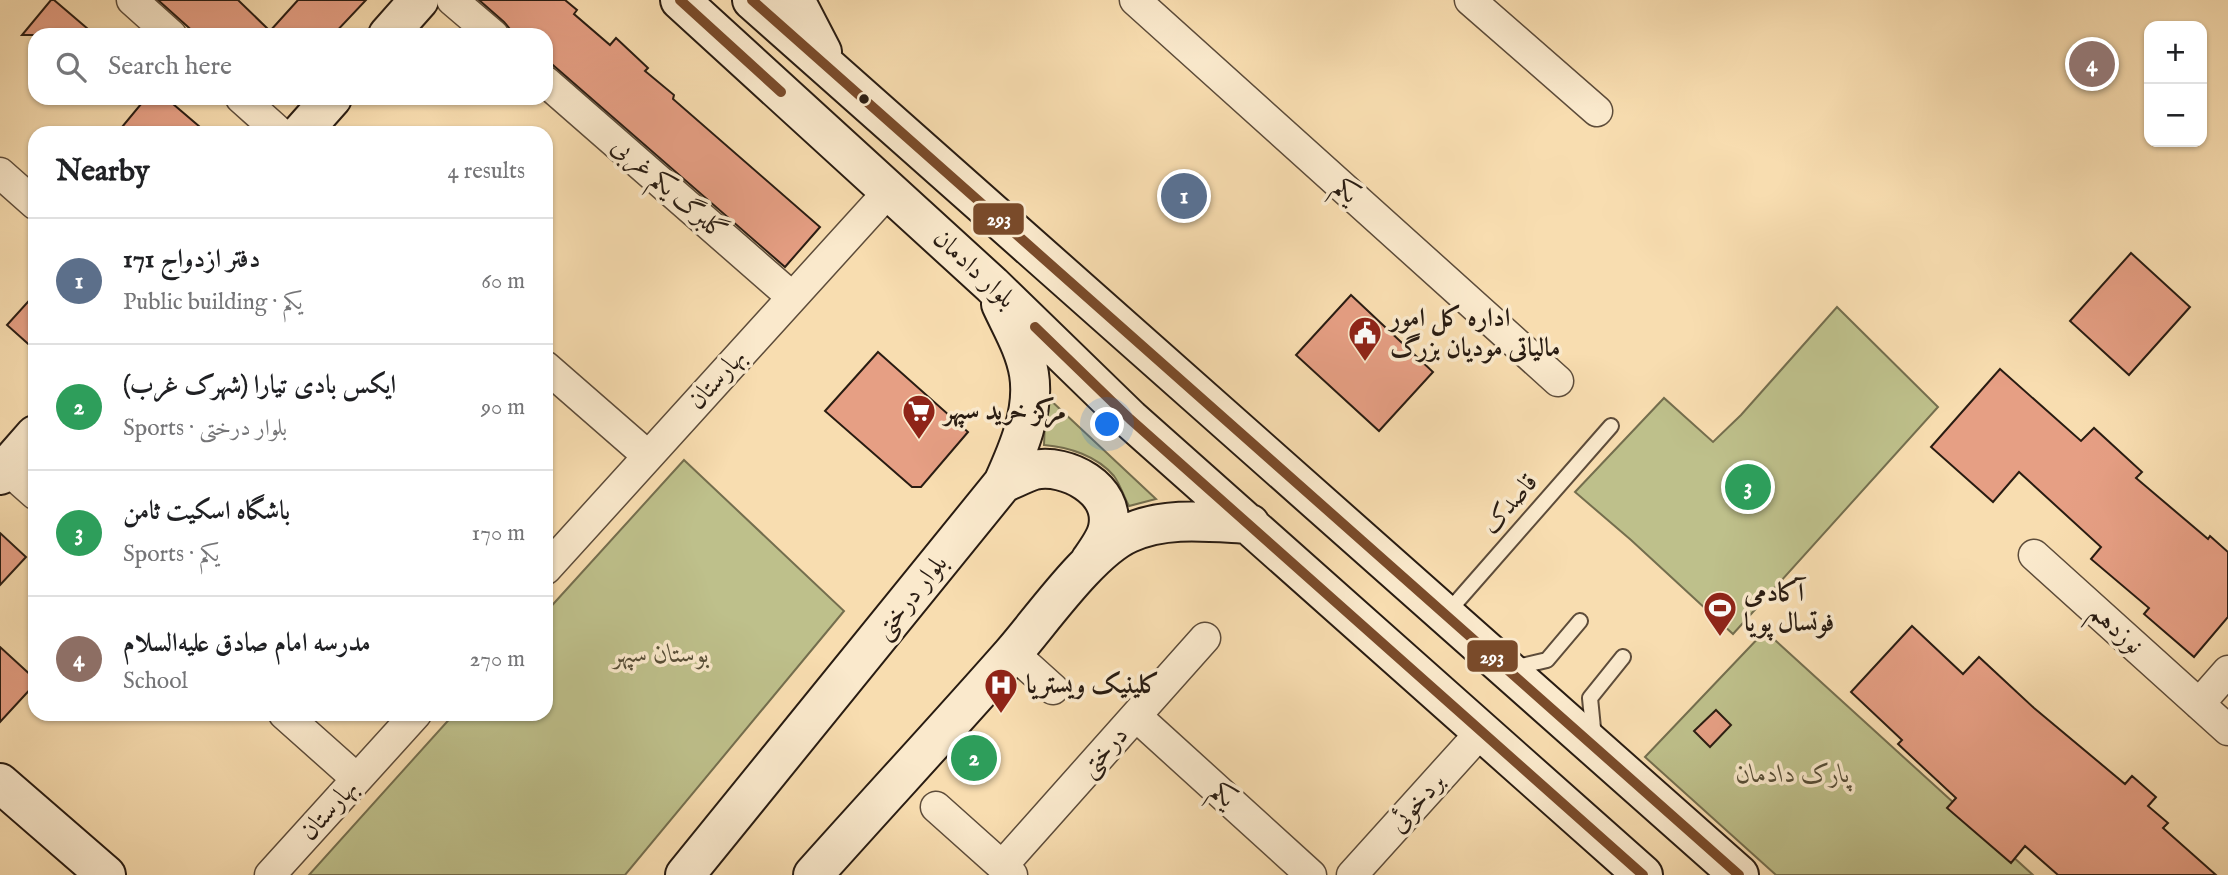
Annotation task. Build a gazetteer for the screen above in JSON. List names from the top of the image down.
{
  "streets": {
    "main road": ["بلوار دادمان", "بلوار درختی"],
    "street": [
      "گلبرگ یکم غربی",
      "یکم",
      "بهارستان",
      "نوزدهم",
      "درختی",
      "بردخوئی"
    ],
    "lane": ["قاصدک"]
  },
  "crossings": [
    ["گلبرگ یکم غربی", "بهارستان"],
    ["یکم", "درختی"],
    ["بلوار دادمان", "بهارستان"],
    ["بلوار دادمان", "قاصدک"],
    ["بلوار دادمان", "بلوار درختی"],
    ["بلوار دادمان", "بردخوئی"]
  ],
  "parks": ["بوستان سپهر", "پارک دادمان"],
  "places": {
    "public building": ["اداره کل امور مالیاتی مودیان بزرگ"],
    "supermarket": ["مرکز خرید سپهر"],
    "sports": ["آکادمی فوتسال پویا"],
    "hospital": ["کلینیک ویستریا"]
  },
  "lines": ["transit line 293"],
  "page": {
    "map_buttons": ["+", "−"],
    "search": "Search here",
    "pins": [
      "4",
      "1",
      "3",
      "2"
    ],
    "heading": ["Nearby", "4 results"],
    "list": [
      {
        "mark": "1",
        "name": "دفتر ازدواج 171",
        "note": "Public building · یکم",
        "value": "60 m"
      },
      {
        "mark": "2",
        "name": "ایکس بادی تیارا (شهرک غرب)",
        "note": "Sports · بلوار درختی",
        "value": "90 m"
      },
      {
        "mark": "3",
        "name": "باشگاه اسکیت ثامن",
        "note": "Sports · یکم",
        "value": "170 m"
      },
      {
        "mark": "4",
        "name": "مدرسه امام صادق علیه‌السلام",
        "note": "School",
        "value": "270 m"
      }
    ]
  }
}
